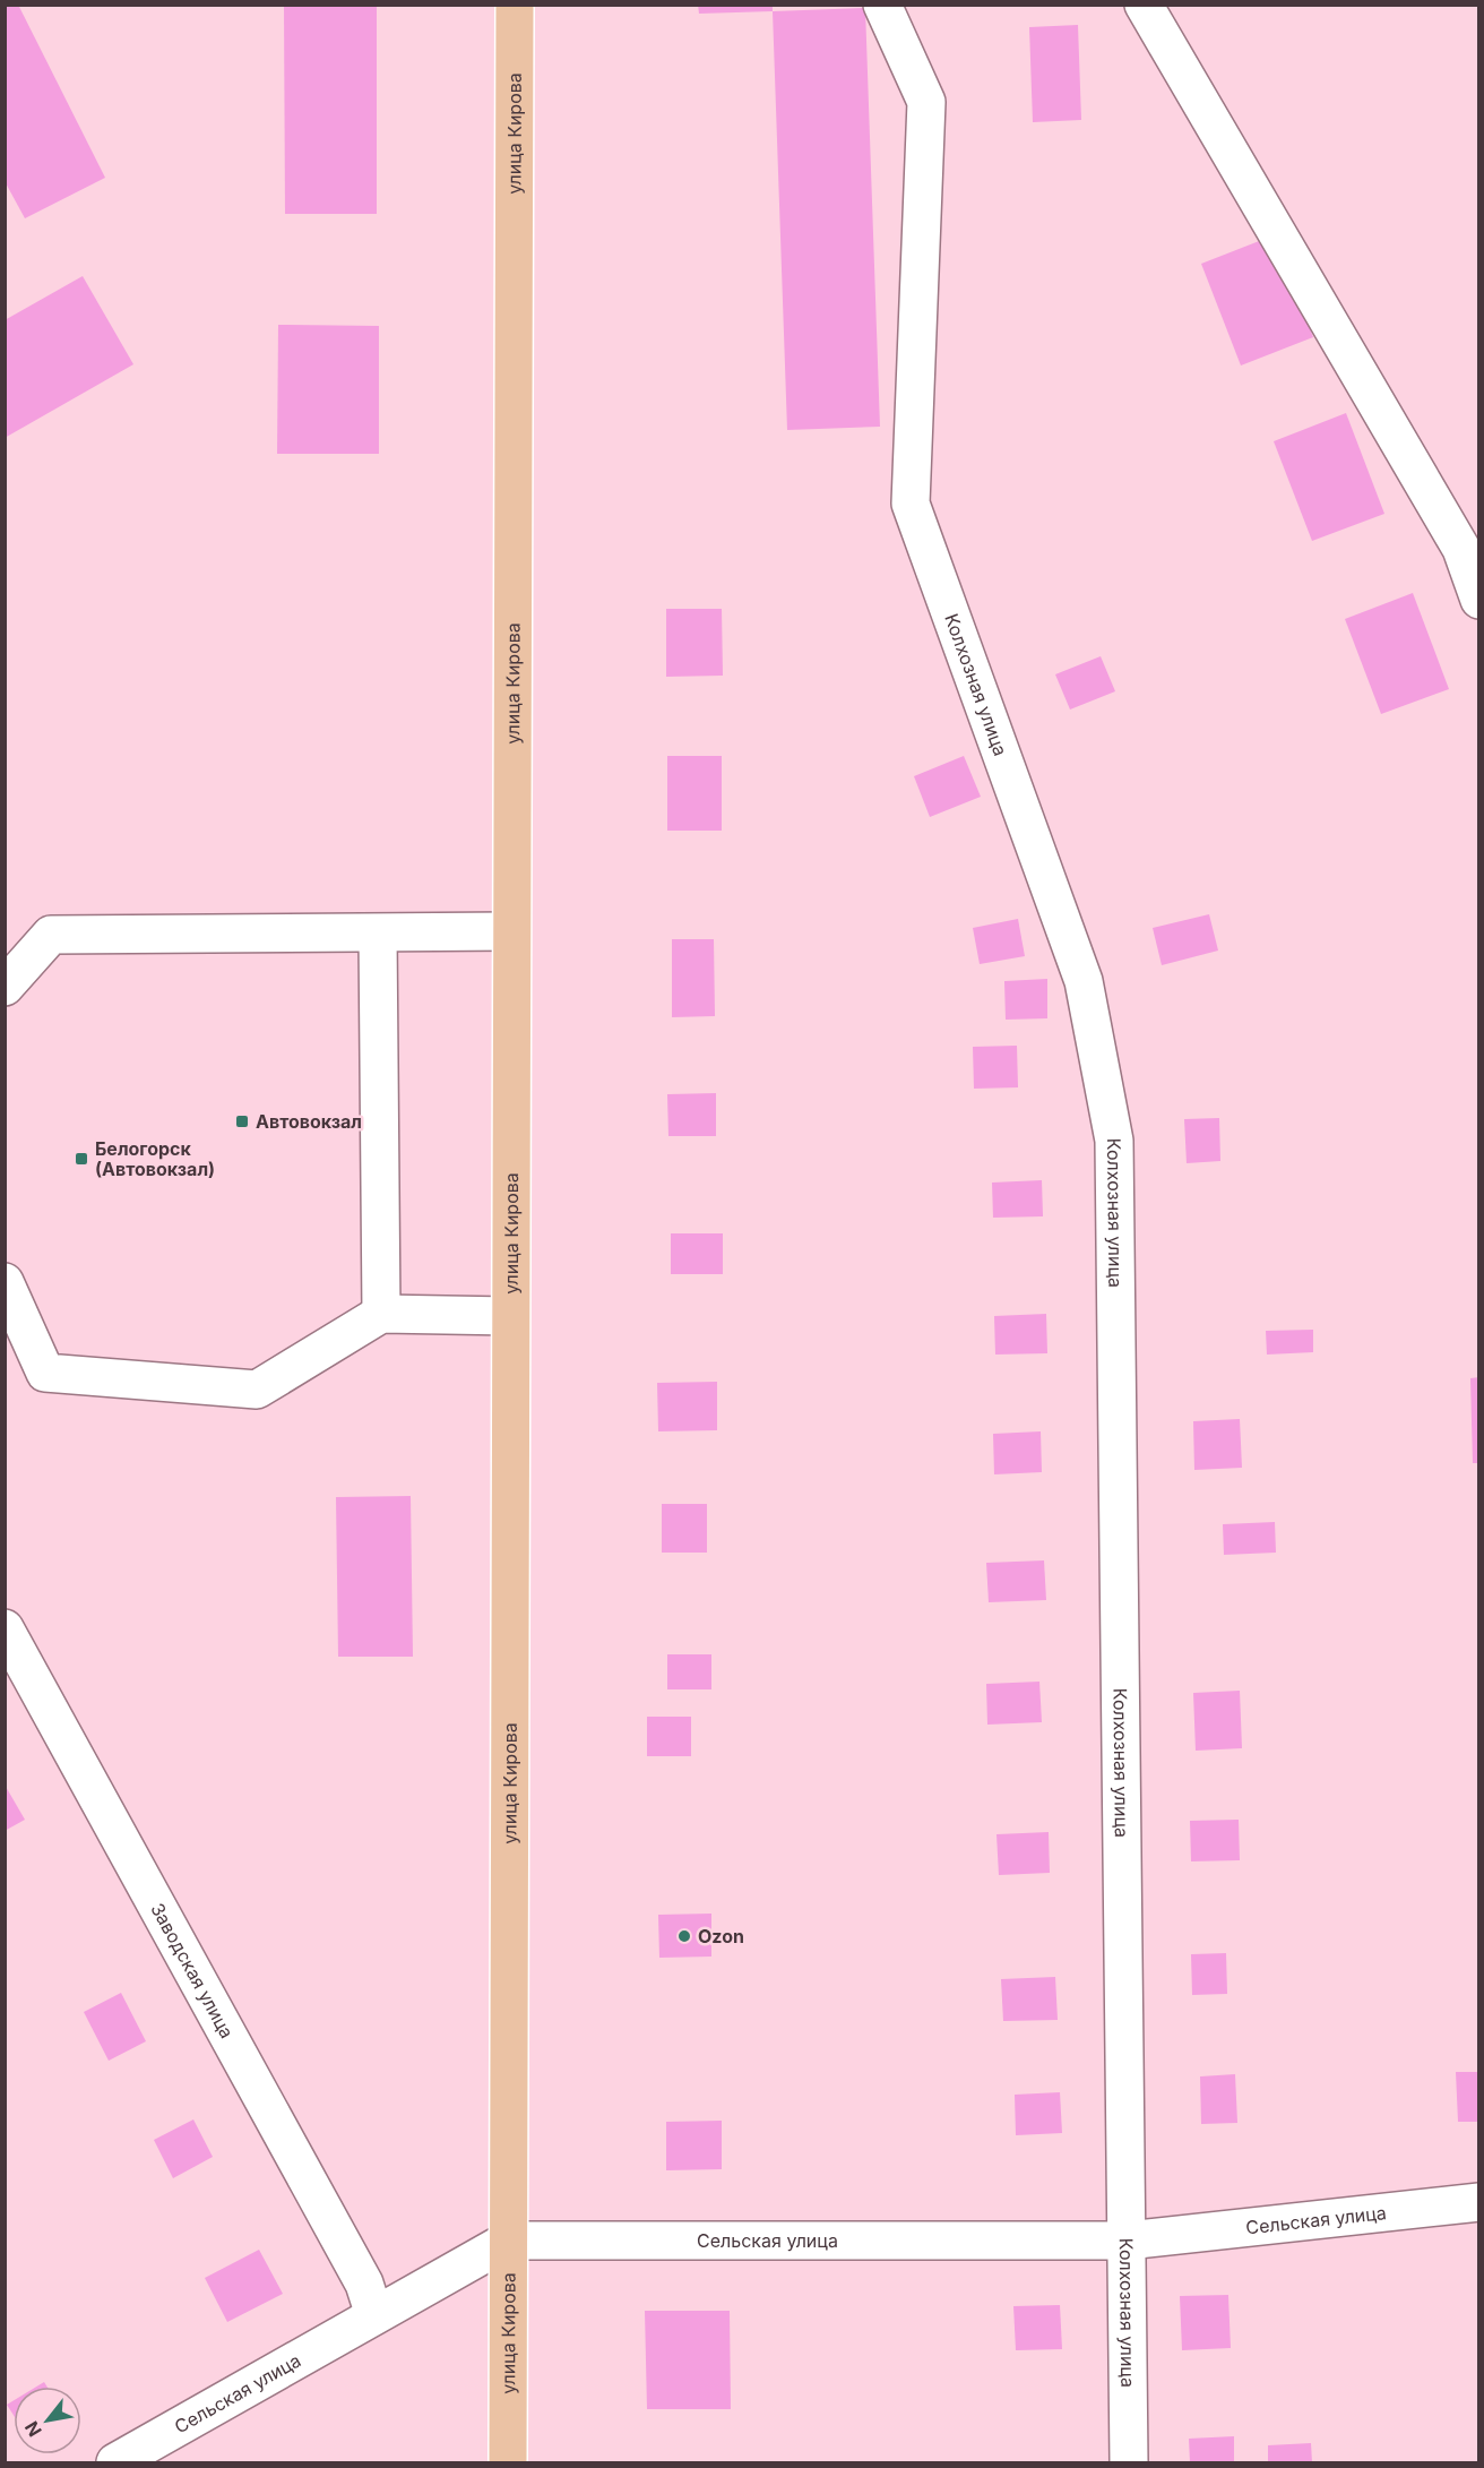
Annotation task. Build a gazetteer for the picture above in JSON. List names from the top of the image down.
{
  "streets": {
    "main road": ["улица Кирова"],
    "street": ["Колхозная улица", "Заводская улица", "Сельская улица"]
  },
  "crossings": [
    ["улица Кирова", "Сельская улица"],
    ["Колхозная улица", "Сельская улица"],
    ["Заводская улица", "Сельская улица"]
  ],
  "places": {
    "transit": ["Автовокзал", "Белогорск (Автовокзал)"],
    "other": ["Ozon"]
  },
  "north": "bottom left"
}
